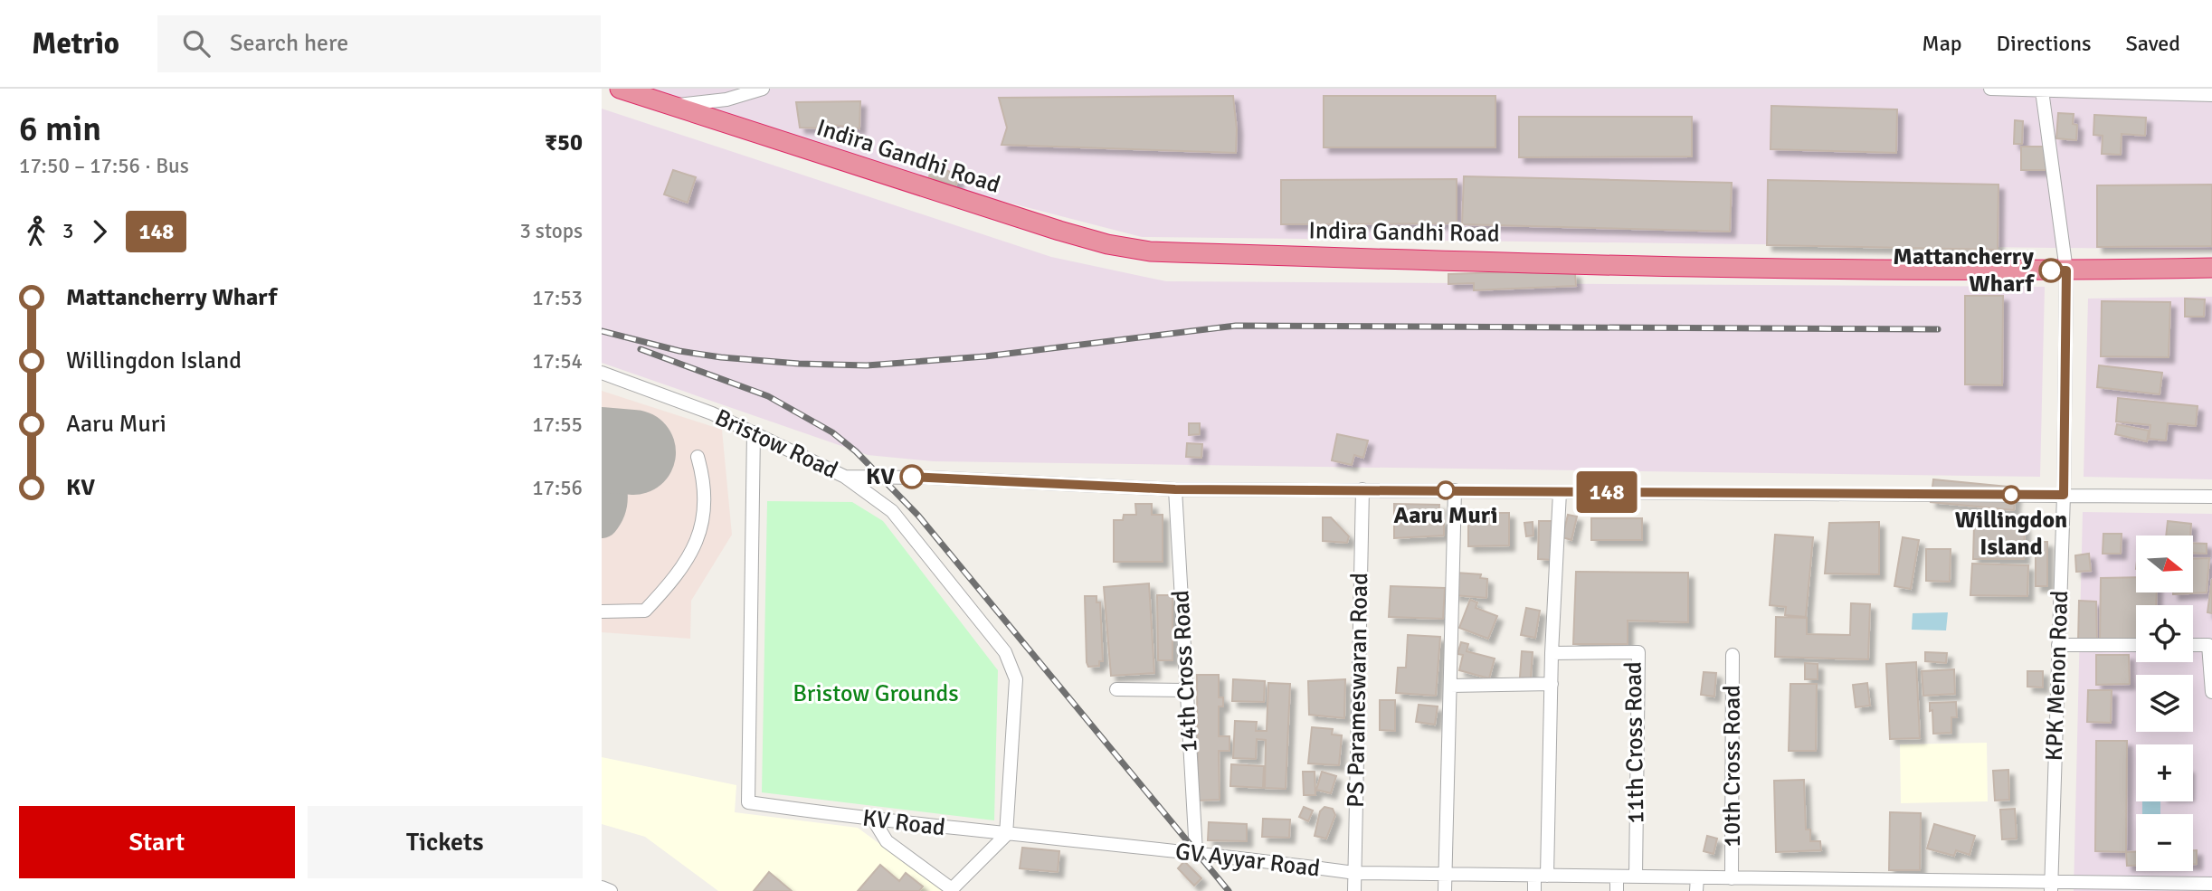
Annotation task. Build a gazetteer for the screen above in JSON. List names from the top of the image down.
{
  "streets": {
    "highway": ["Indira Gandhi Road"],
    "street": [
      "Bristow Road",
      "14th Cross Road",
      "KPK Menon Road",
      "PS Parameswaran Road",
      "11th Cross Road",
      "10th Cross Road",
      "KV Road",
      "GV Ayyar Road"
    ]
  },
  "crossings": [
    ["Indira Gandhi Road", "KPK Menon Road"],
    ["Bristow Road", "14th Cross Road"],
    ["Bristow Road", "KPK Menon Road"],
    ["Bristow Road", "PS Parameswaran Road"],
    ["Bristow Road", "KV Road"],
    ["14th Cross Road", "GV Ayyar Road"],
    ["KPK Menon Road", "GV Ayyar Road"],
    ["PS Parameswaran Road", "GV Ayyar Road"],
    ["11th Cross Road", "GV Ayyar Road"],
    ["10th Cross Road", "GV Ayyar Road"],
    ["KV Road", "GV Ayyar Road"]
  ],
  "parks": ["Bristow Grounds"],
  "places": [
    "Mattancherry Wharf",
    "KV",
    "Aaru Muri",
    "Willingdon Island"
  ],
  "lines": ["bus line 148"],
  "north": "right",
  "page": {
    "header": "Metrio",
    "search": "Search here",
    "nav": ["Map", "Directions", "Saved"],
    "heading": ["6 min", "17:50 – 17:56 · Bus", "₹50"],
    "on_map": "148",
    "legs": ["3", "148", "3 stops"],
    "list": [
      {
        "name": "Mattancherry Wharf",
        "value": "17:53"
      },
      {
        "name": "Willingdon Island",
        "value": "17:54"
      },
      {
        "name": "Aaru Muri",
        "value": "17:55"
      },
      {
        "name": "KV",
        "value": "17:56"
      }
    ],
    "map_buttons": ["+", "−"],
    "buttons": ["Start", "Tickets"]
  }
}
